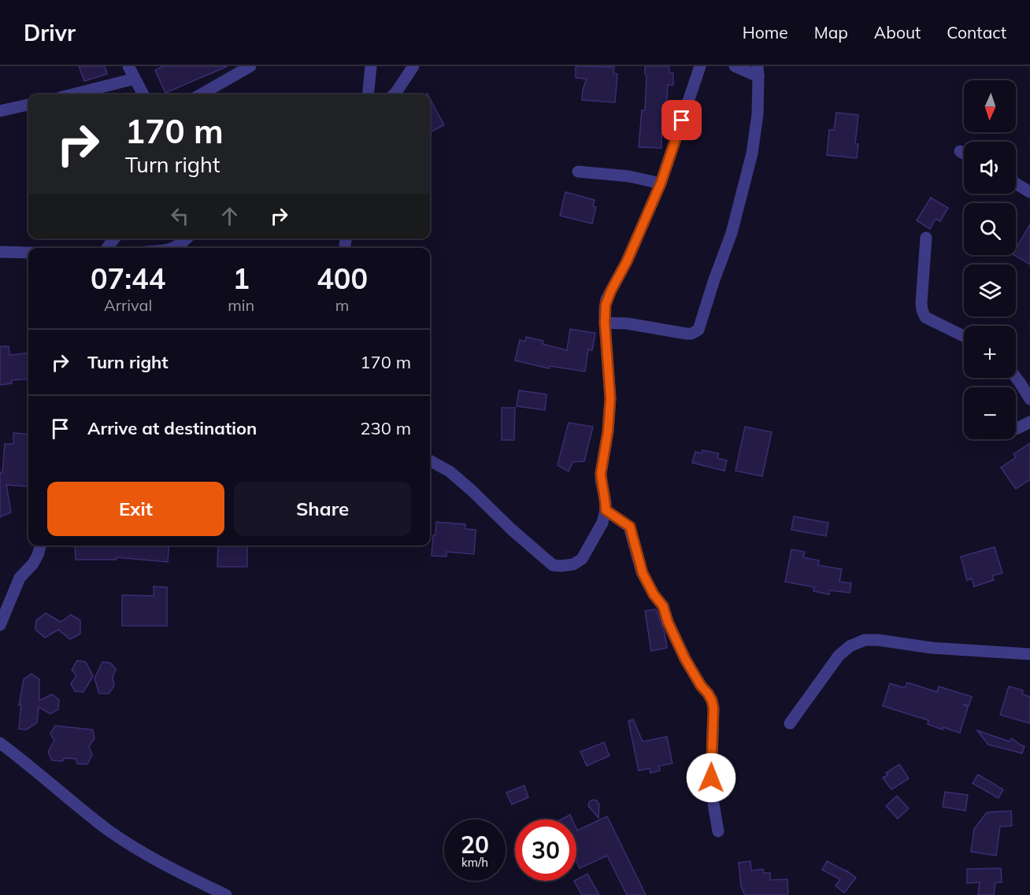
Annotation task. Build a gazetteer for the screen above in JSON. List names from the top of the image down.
{
  "north": "bottom",
  "page": {
    "header": "Drivr",
    "nav": [
      "Home",
      "Map",
      "About",
      "Contact"
    ],
    "map_buttons": ["+", "−"],
    "turn": ["170 m", "Turn right"],
    "eta": [
      "07:44",
      "Arrival",
      "1",
      "min",
      "400",
      "m"
    ],
    "list": [
      {
        "name": "Turn right",
        "value": "170 m"
      },
      {
        "name": "Arrive at destination",
        "value": "230 m"
      }
    ],
    "buttons": ["Exit", "Share"],
    "speed": "20 km/h",
    "limit": "30"
  }
}
